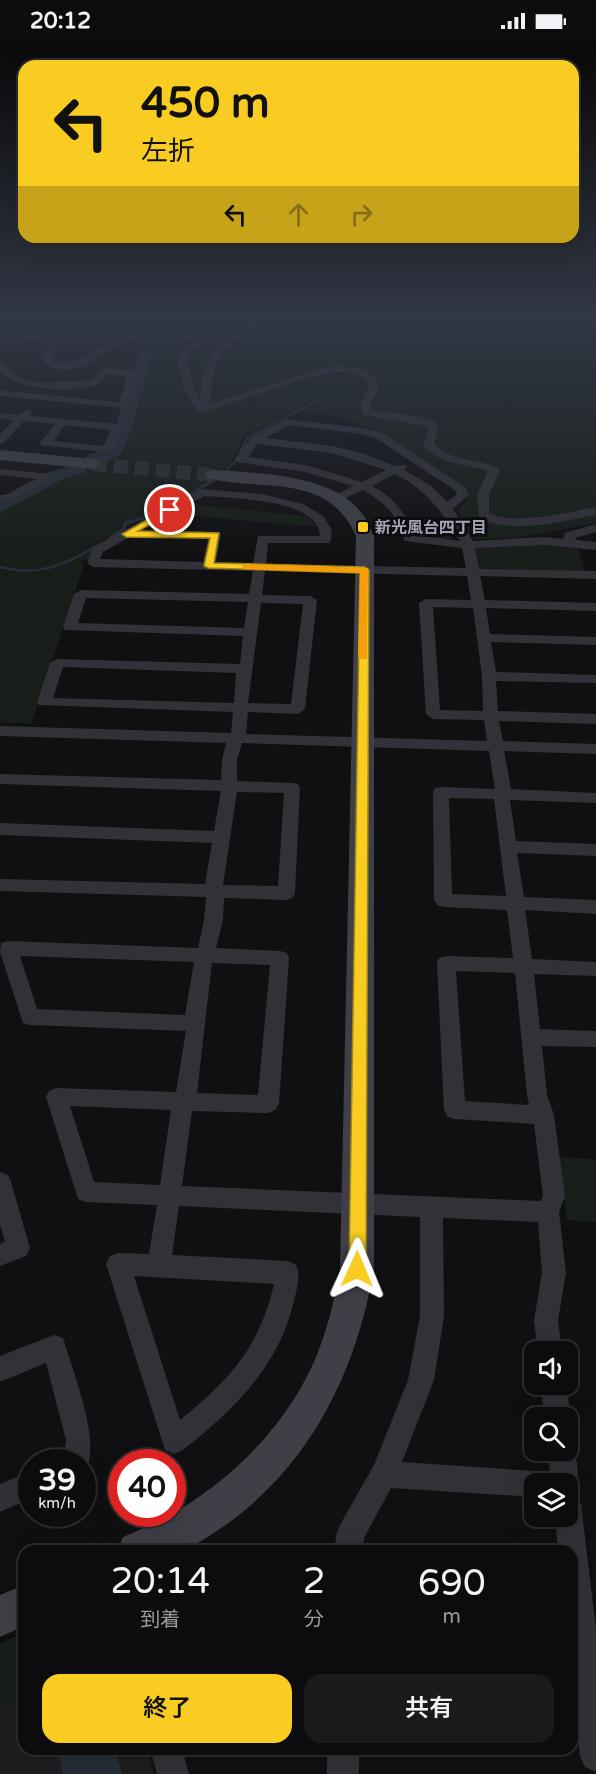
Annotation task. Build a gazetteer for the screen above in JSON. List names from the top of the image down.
{
  "places": {
    "transit": ["新光風台四丁目"]
  },
  "page": {
    "status": "20:12",
    "turn": ["450 m", "左折"],
    "speed": "39 km/h",
    "limit": "40",
    "eta": [
      "20:14",
      "到着",
      "2",
      "分",
      "690",
      "m"
    ],
    "buttons": ["終了", "共有"]
  }
}
